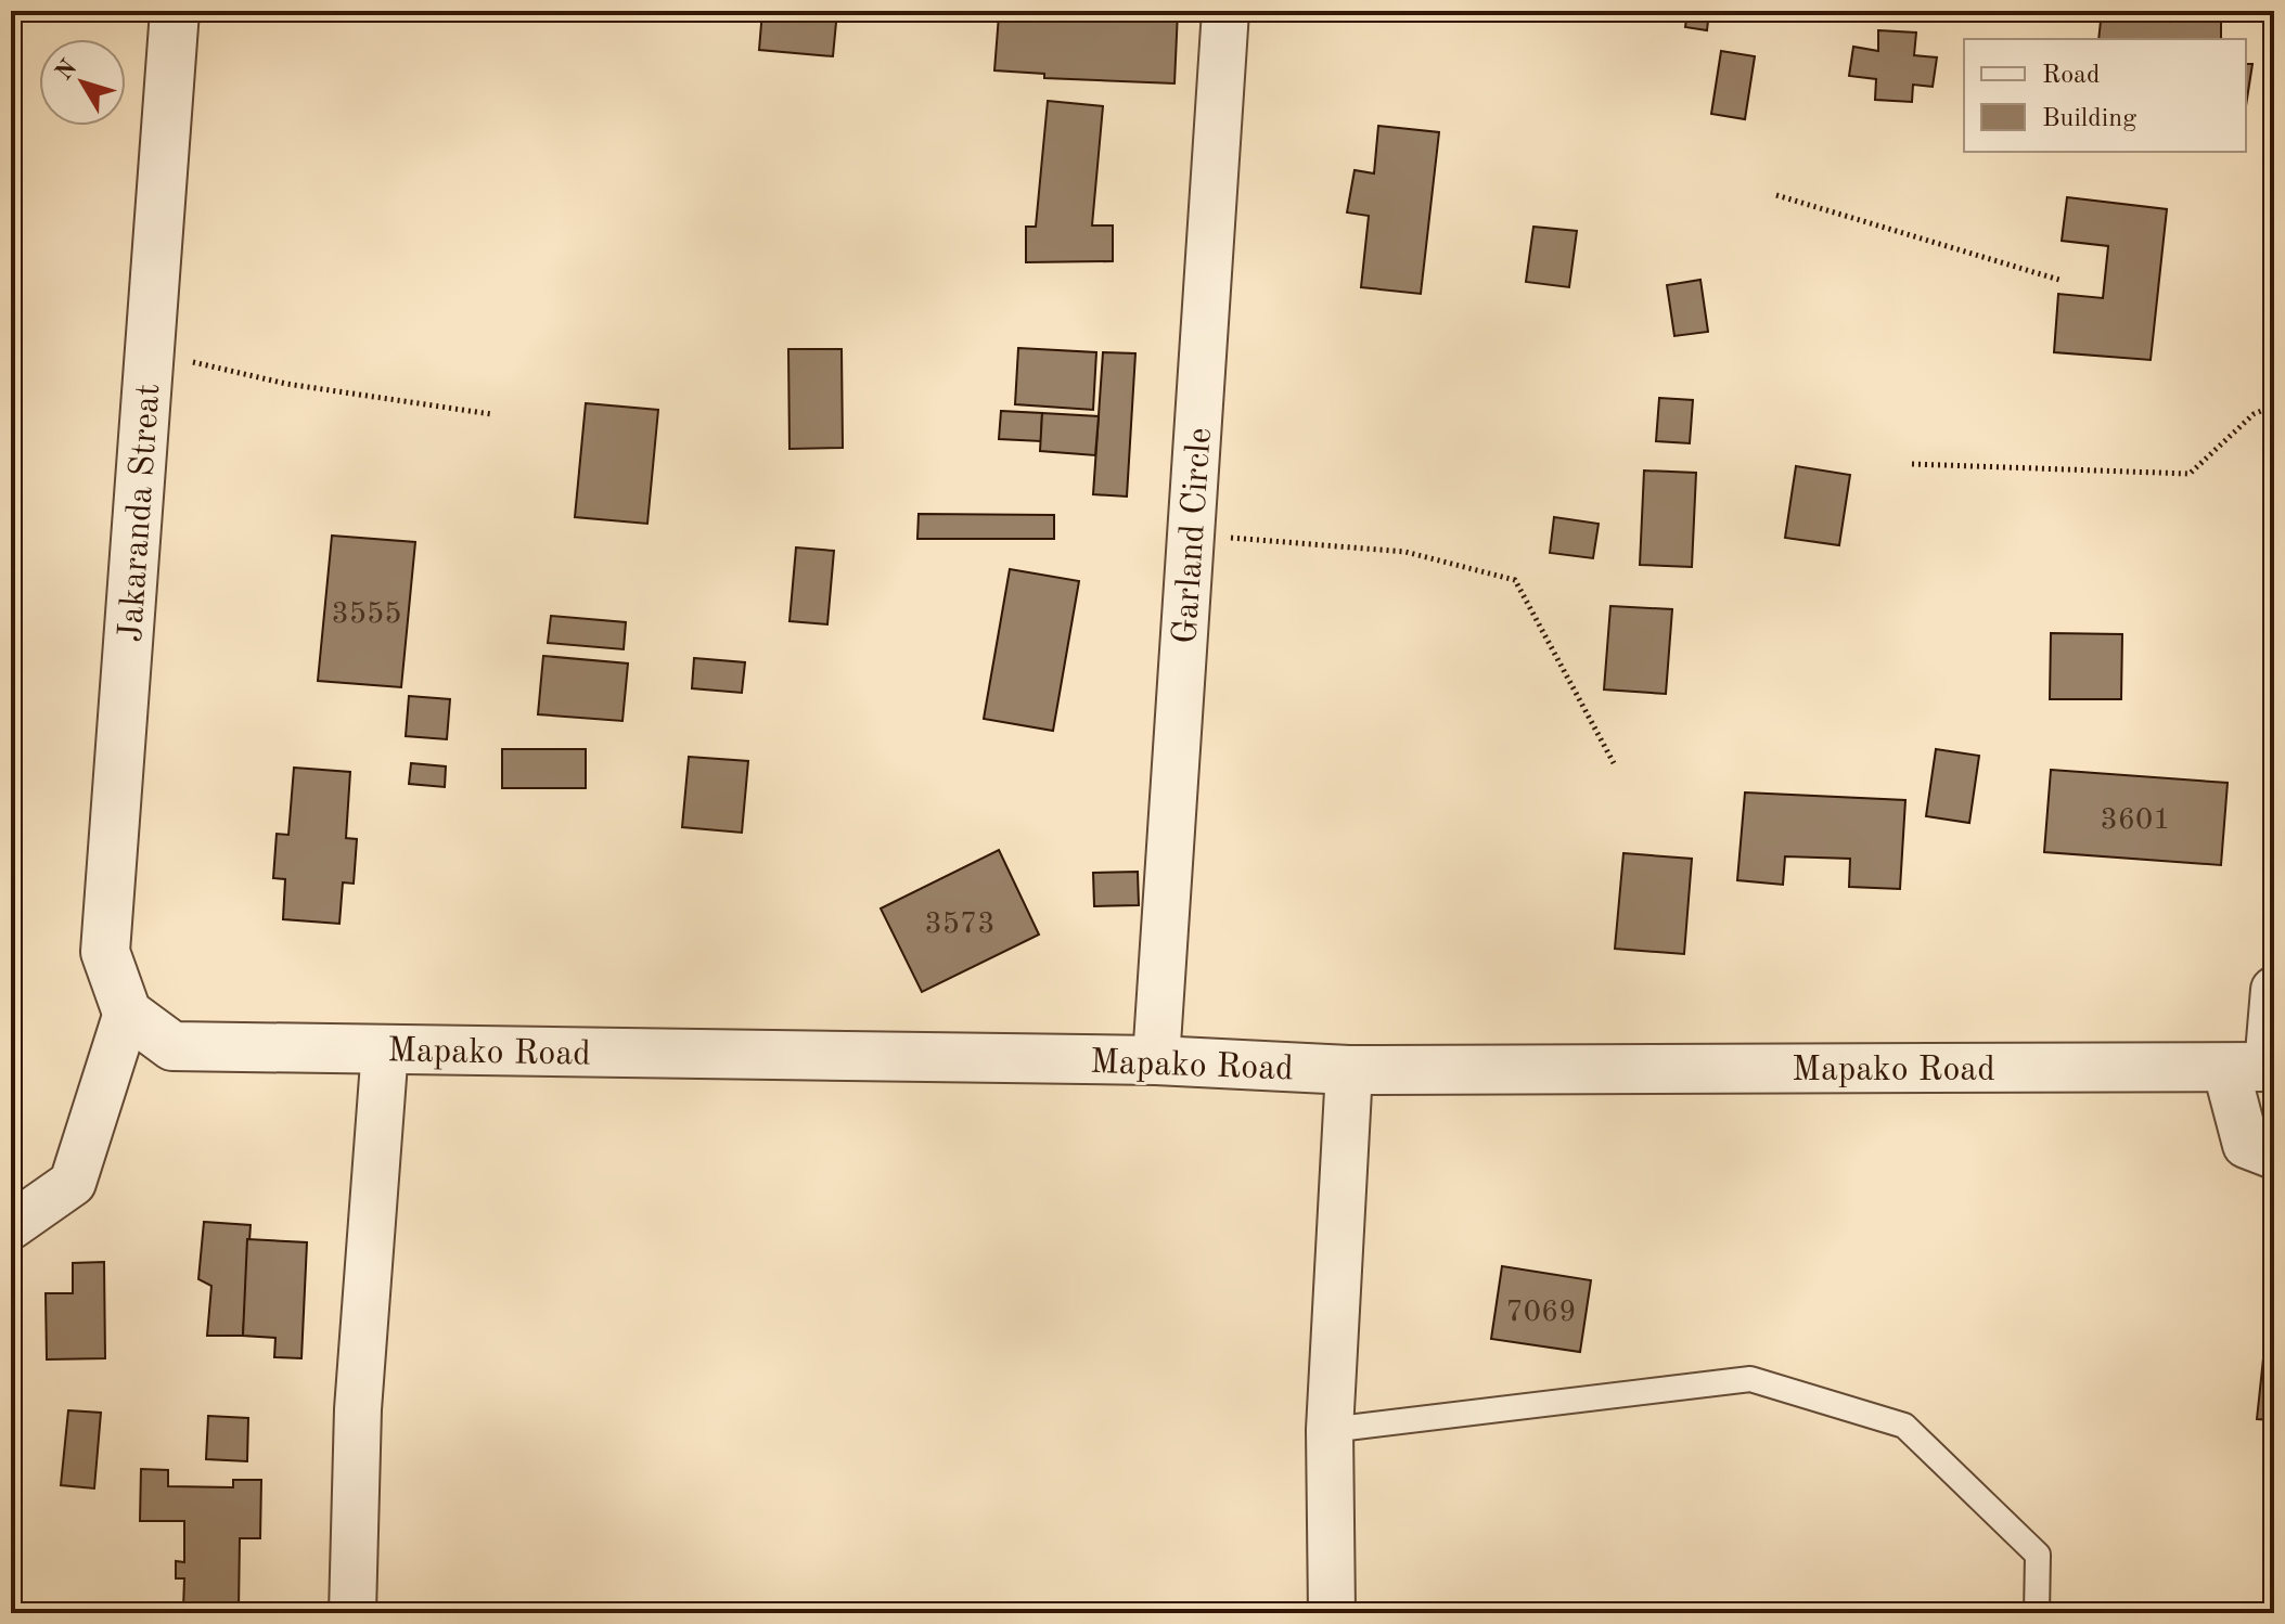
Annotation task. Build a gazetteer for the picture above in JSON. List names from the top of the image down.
{
  "streets": {
    "street": ["Jakaranda Streat", "Garland Circle", "Mapako Road"]
  },
  "crossings": [
    ["Jakaranda Streat", "Mapako Road"],
    ["Garland Circle", "Mapako Road"]
  ],
  "house_numbers": [
    "3555",
    "3601",
    "3573",
    "7069"
  ],
  "legend": ["Road", "Building"],
  "north": "top left"
}
